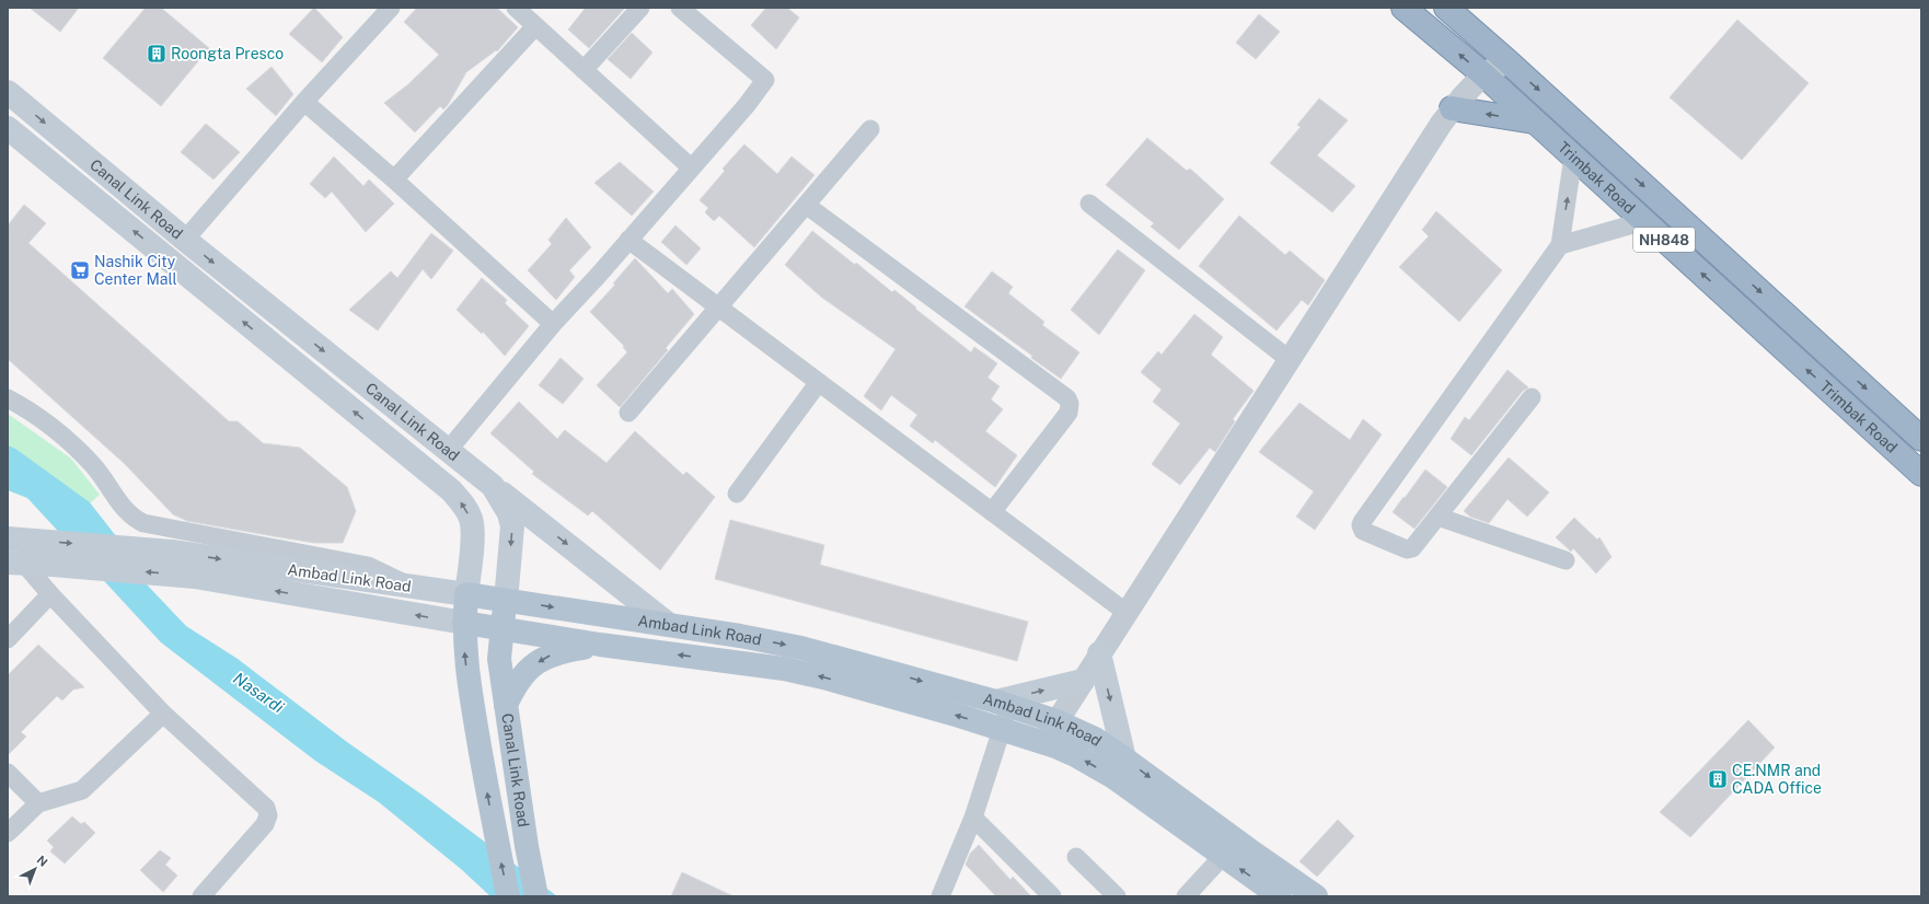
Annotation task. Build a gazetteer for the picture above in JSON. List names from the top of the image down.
{
  "streets": {
    "highway": ["Trimbak Road", "NH848"],
    "main road": ["Canal Link Road", "Ambad Link Road"]
  },
  "crossings": [
    ["Canal Link Road", "Ambad Link Road"]
  ],
  "water": ["Nasardi"],
  "places": {
    "building": ["Roongta Presco", "CE.NMR and CADA Office"],
    "supermarket": ["Nashik City Center Mall"]
  },
  "north": "top right"
}
